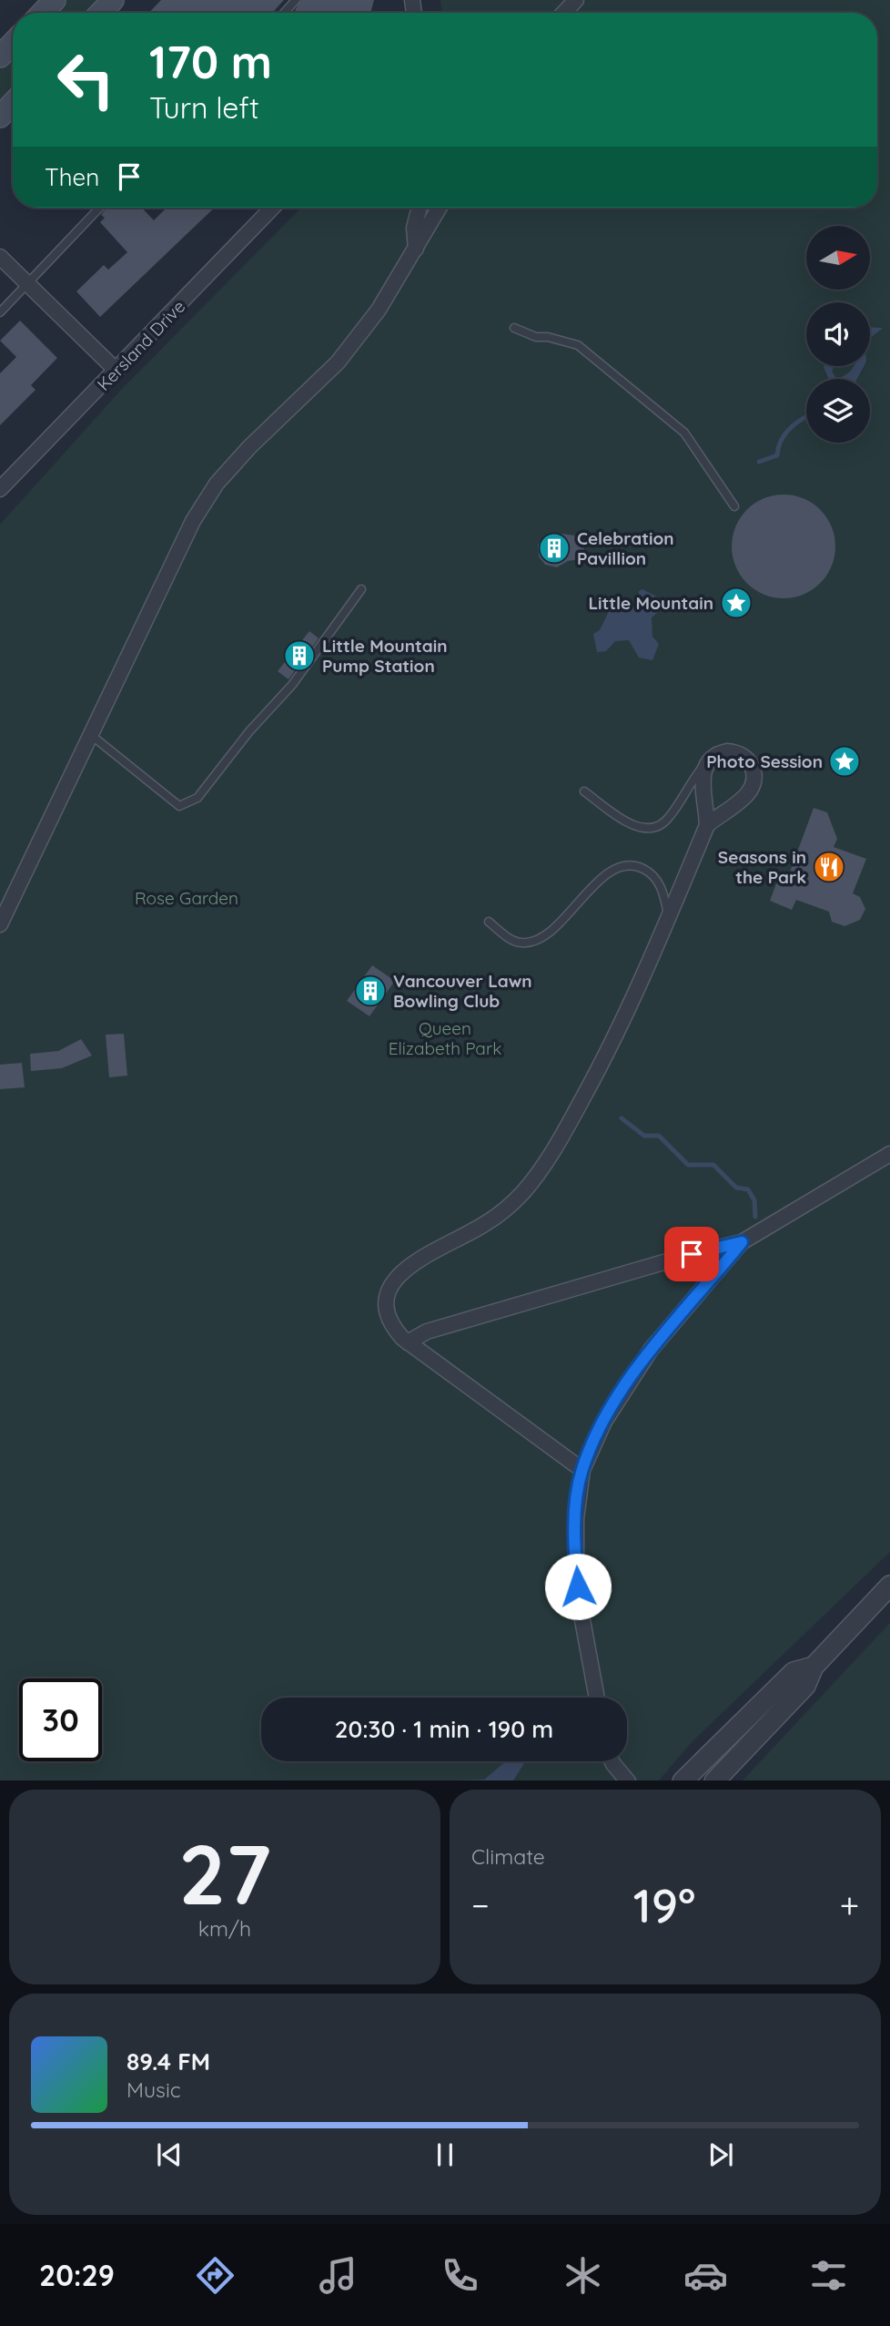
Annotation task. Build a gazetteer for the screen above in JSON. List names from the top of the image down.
{
  "streets": {
    "street": ["Kersland Drive"]
  },
  "parks": ["Rose Garden", "Queen Elizabeth Park"],
  "places": {
    "building": ["Celebration Pavillion", "Little Mountain Pump Station", "Vancouver Lawn Bowling Club"],
    "place": ["Little Mountain", "Photo Session"],
    "restaurant": ["Seasons in the Park"]
  },
  "north": "right",
  "page": {
    "turn": ["170 m", "Turn left"],
    "then": "Then",
    "limit": "30",
    "trip": "20:30 · 1 min · 190 m",
    "tile": [
      ["27", "km/h"],
      "Climate"
    ],
    "heat": ["−", "19°", "+"],
    "song": ["89.4 FM", "Music"],
    "tabs": "20:29"
  }
}
